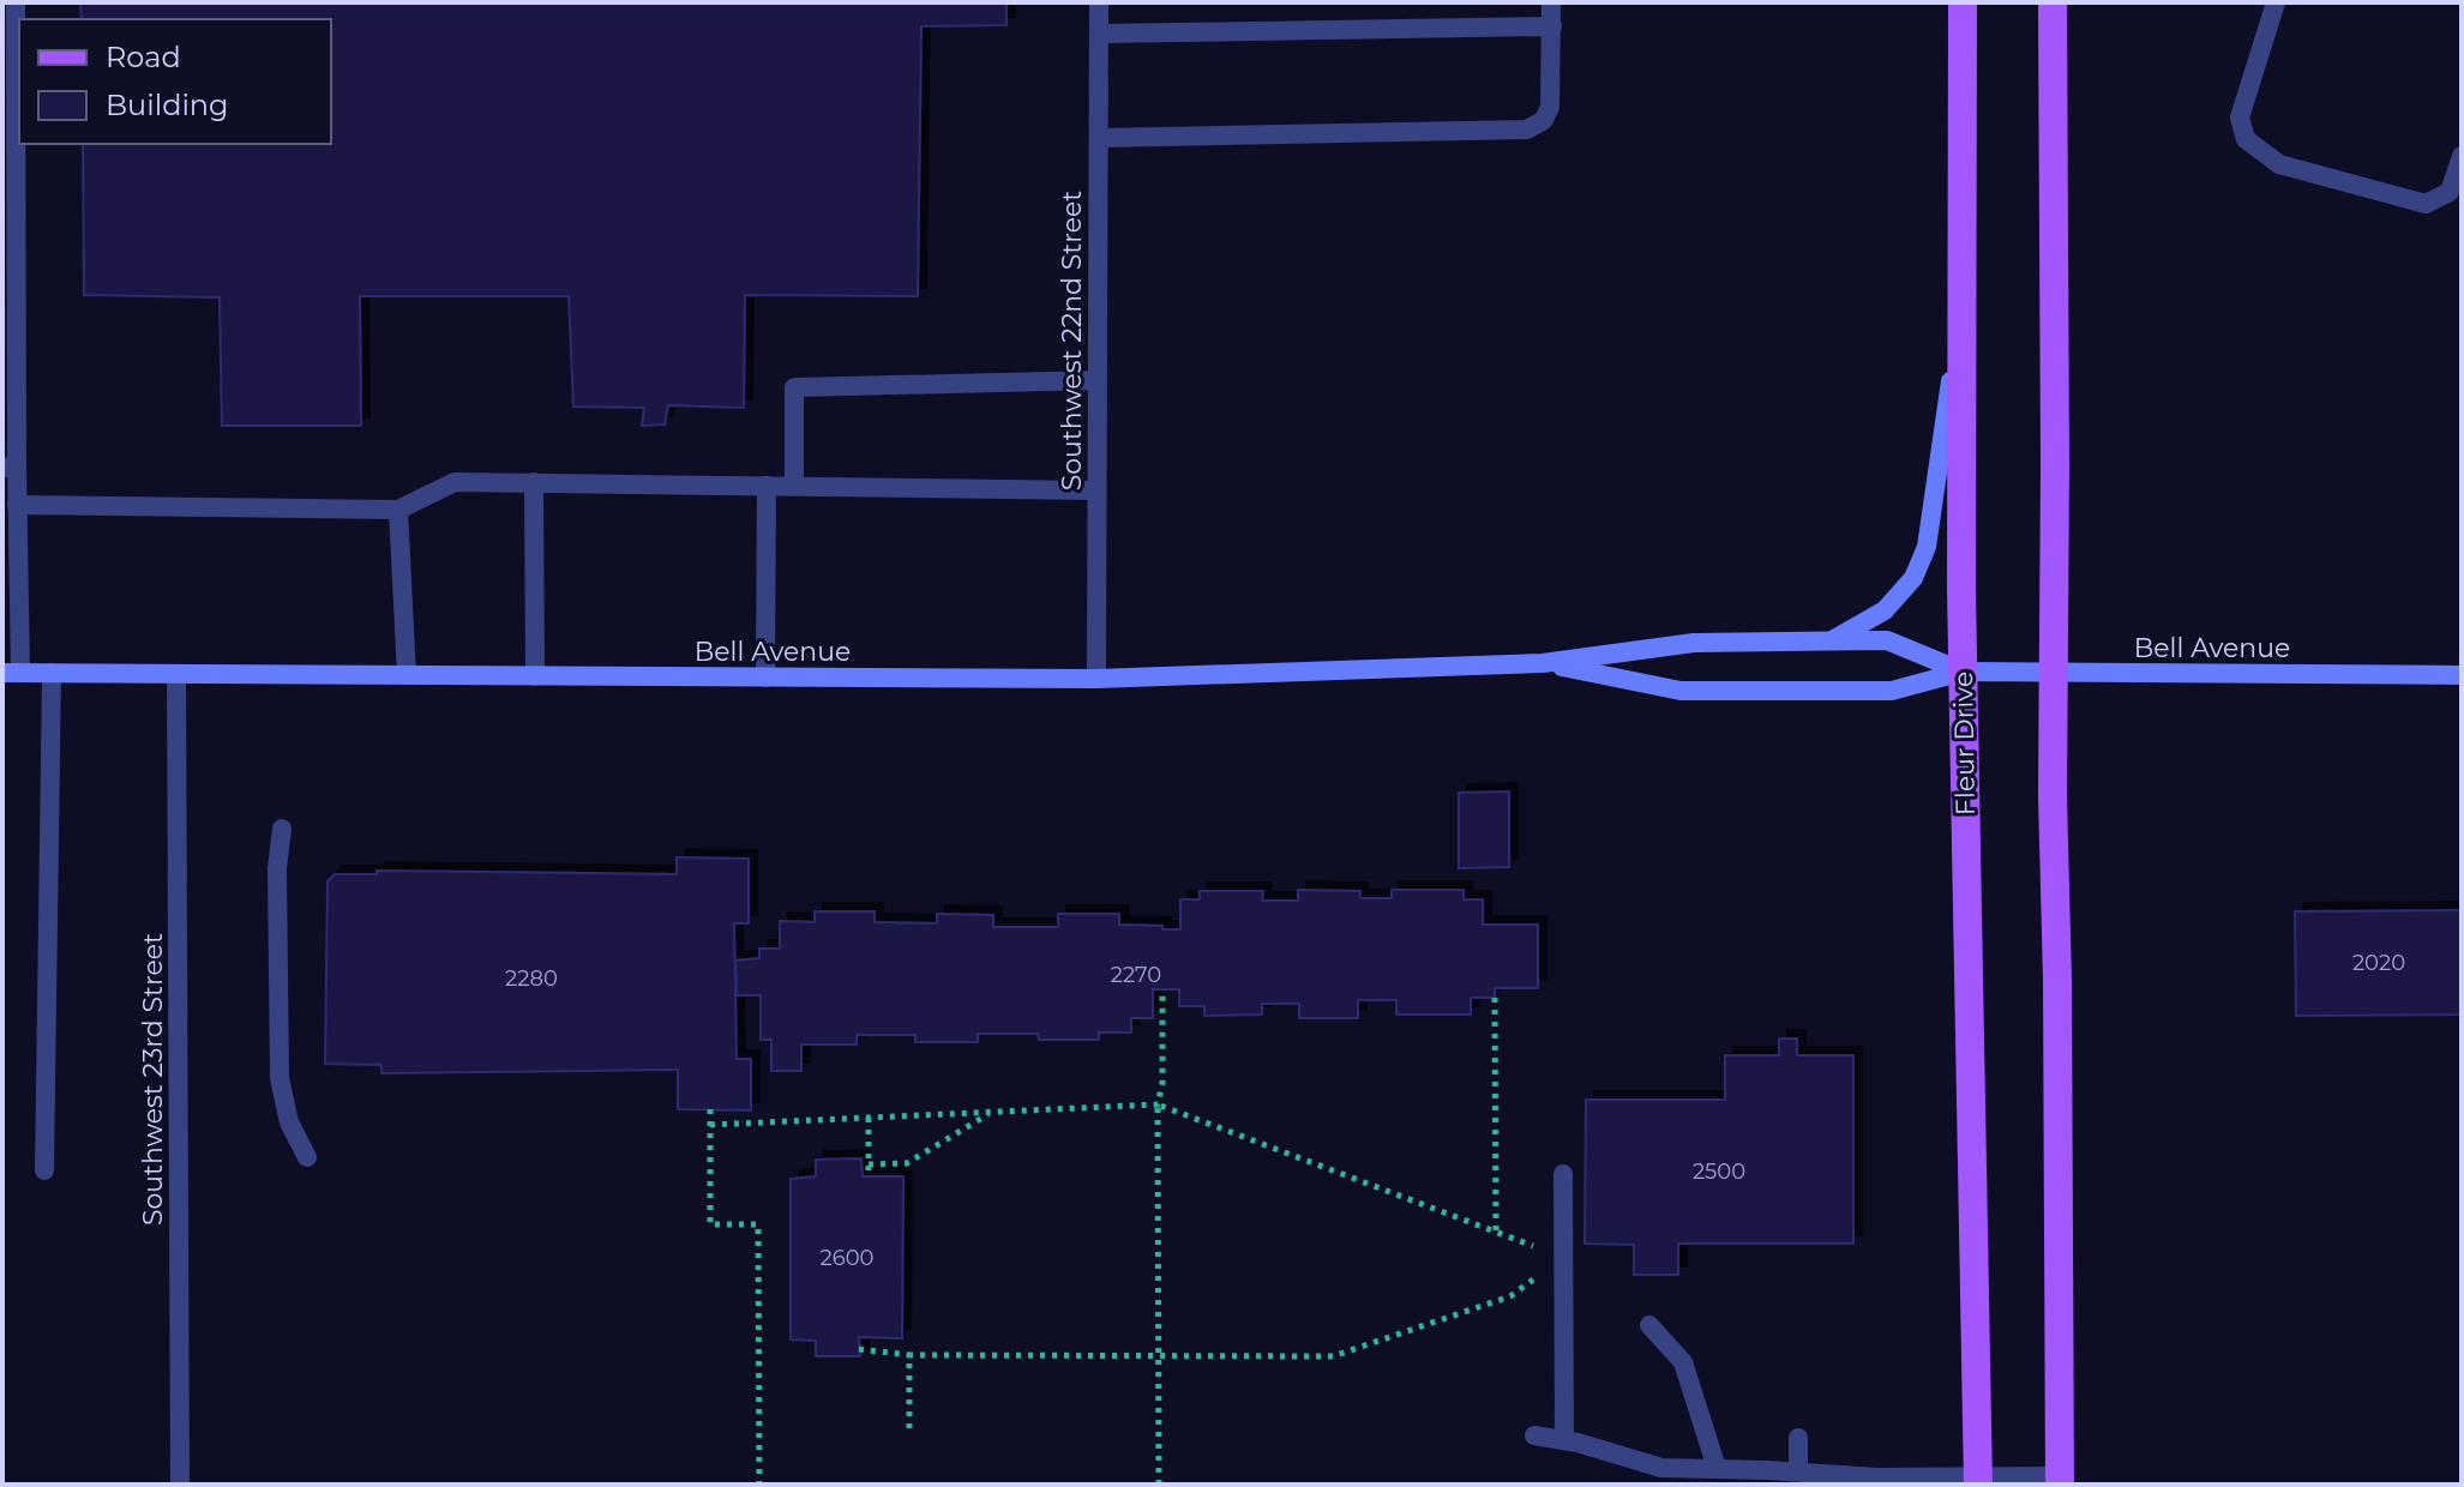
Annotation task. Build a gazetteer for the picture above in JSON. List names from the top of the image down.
{
  "streets": {
    "main road": ["Fleur Drive"],
    "street": ["Southwest 22nd Street", "Bell Avenue", "Southwest 23rd Street"]
  },
  "crossings": [
    ["Southwest 22nd Street", "Bell Avenue"],
    ["Bell Avenue", "Fleur Drive"],
    ["Bell Avenue", "Southwest 23rd Street"]
  ],
  "house_numbers": [
    "2020",
    "2270",
    "2280",
    "2500",
    "2600"
  ],
  "legend": ["Road", "Building"]
}
